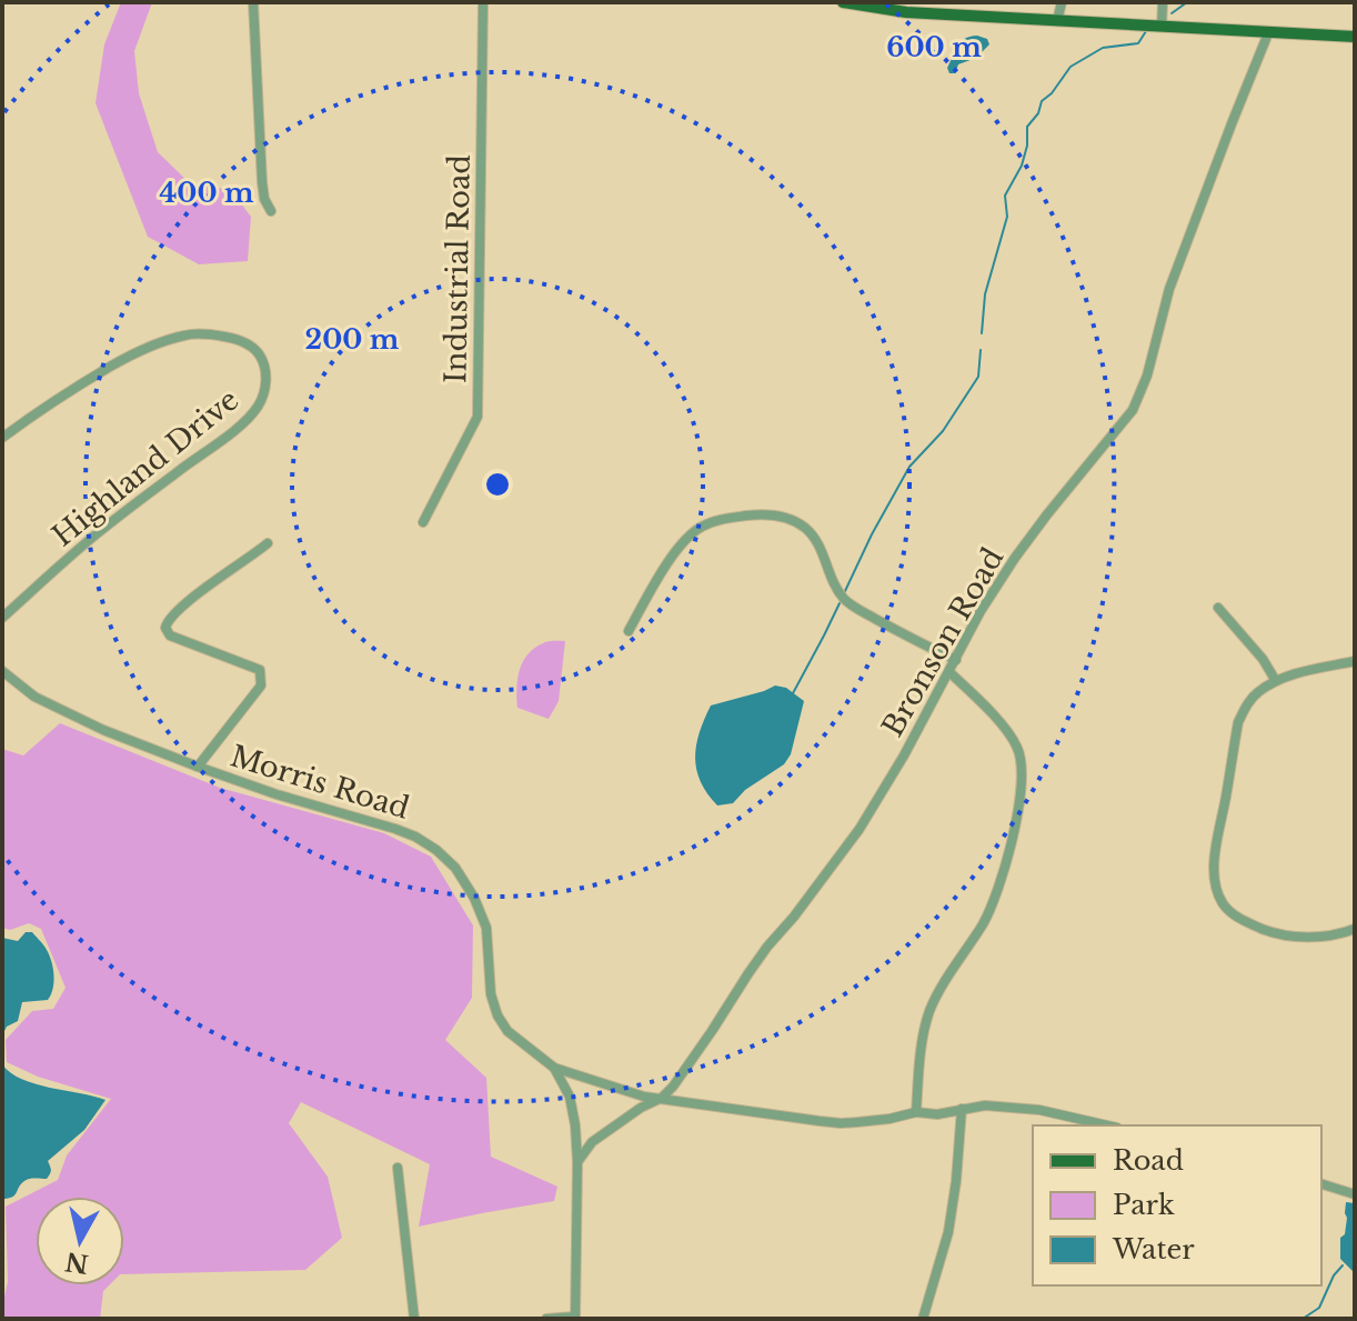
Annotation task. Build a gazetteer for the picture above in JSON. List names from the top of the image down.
{
  "streets": {
    "street": [
      "Industrial Road",
      "Highland Drive",
      "Bronson Road",
      "Morris Road"
    ]
  },
  "legend": ["Road", "Park", "Water"],
  "north": "bottom",
  "rings": ["600 m", "400 m", "200 m"]
}
